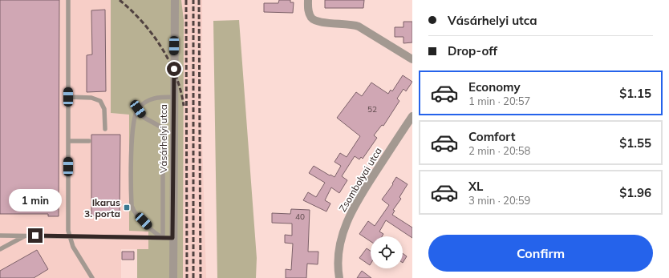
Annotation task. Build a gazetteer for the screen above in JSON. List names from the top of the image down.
{
  "streets": {
    "street": ["Vásárhelyi utca", "Zsombolyai utca"]
  },
  "places": {
    "transit": ["Ikarus 3. porta"]
  },
  "house_numbers": ["52", "40"],
  "page": {
    "banner": ["Vásárhelyi utca", "Drop-off"],
    "list": [
      {
        "name": "Economy",
        "note": "1 min · 20:57",
        "value": "$1.15"
      },
      {
        "name": "Comfort",
        "note": "2 min · 20:58",
        "value": "$1.55"
      },
      {
        "name": "XL",
        "note": "3 min · 20:59",
        "value": "$1.96"
      }
    ],
    "bubble": "1 min",
    "buttons": "Confirm"
  }
}
